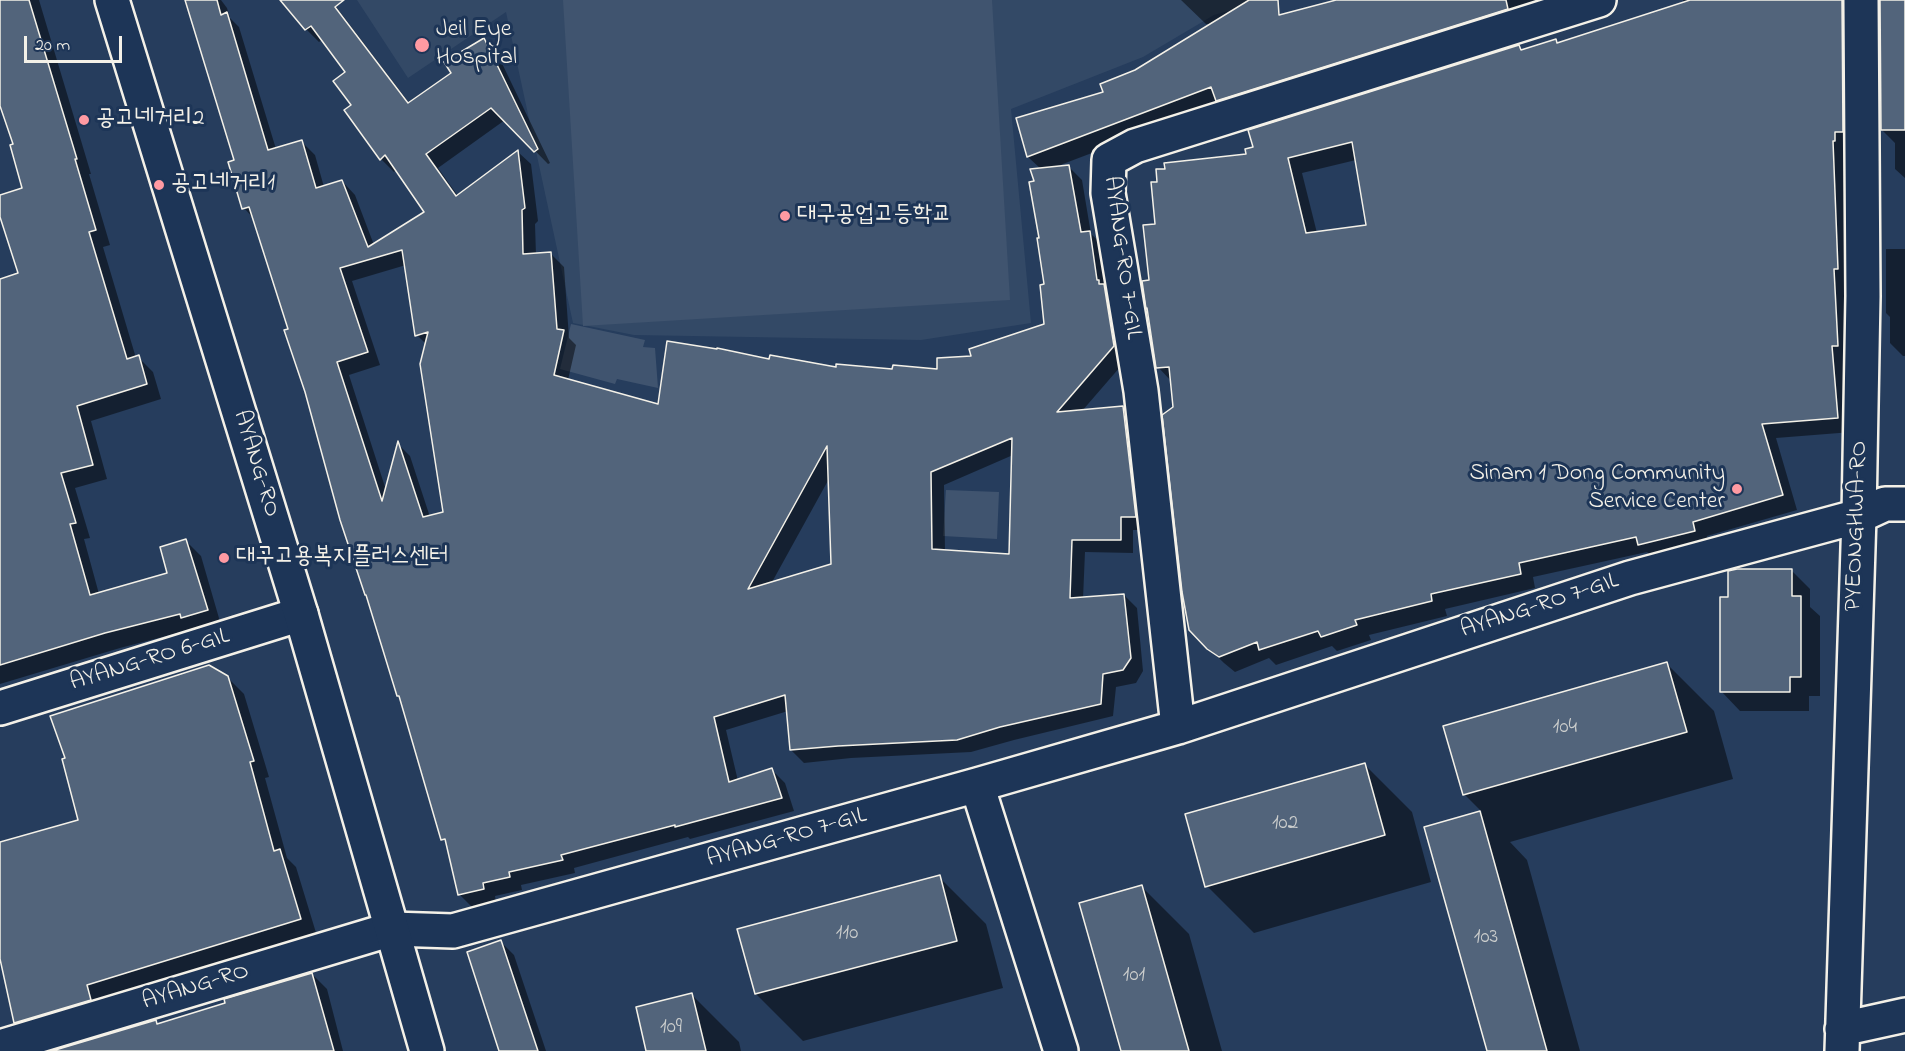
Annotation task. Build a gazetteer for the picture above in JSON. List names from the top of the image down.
{
  "streets": {
    "street": [
      "AYANG-RO 7-GIL",
      "AYANG-RO",
      "PYEONGHWA-RO",
      "AYANG-RO 6-GIL"
    ]
  },
  "crossings": [
    ["AYANG-RO 7-GIL", "AYANG-RO"],
    ["AYANG-RO 7-GIL", "PYEONGHWA-RO"],
    ["AYANG-RO", "AYANG-RO 6-GIL"]
  ],
  "places": [
    "Jeil Eye Hospital",
    "공고네거리2",
    "공고네거리1",
    "대구공업고등학교",
    "Sinam 1 Dong Community Service Center",
    "대구고용복지플러스센터"
  ],
  "house_numbers": [
    "104",
    "102",
    "110",
    "103",
    "101",
    "109"
  ],
  "scale_bar": "20 m"
}
